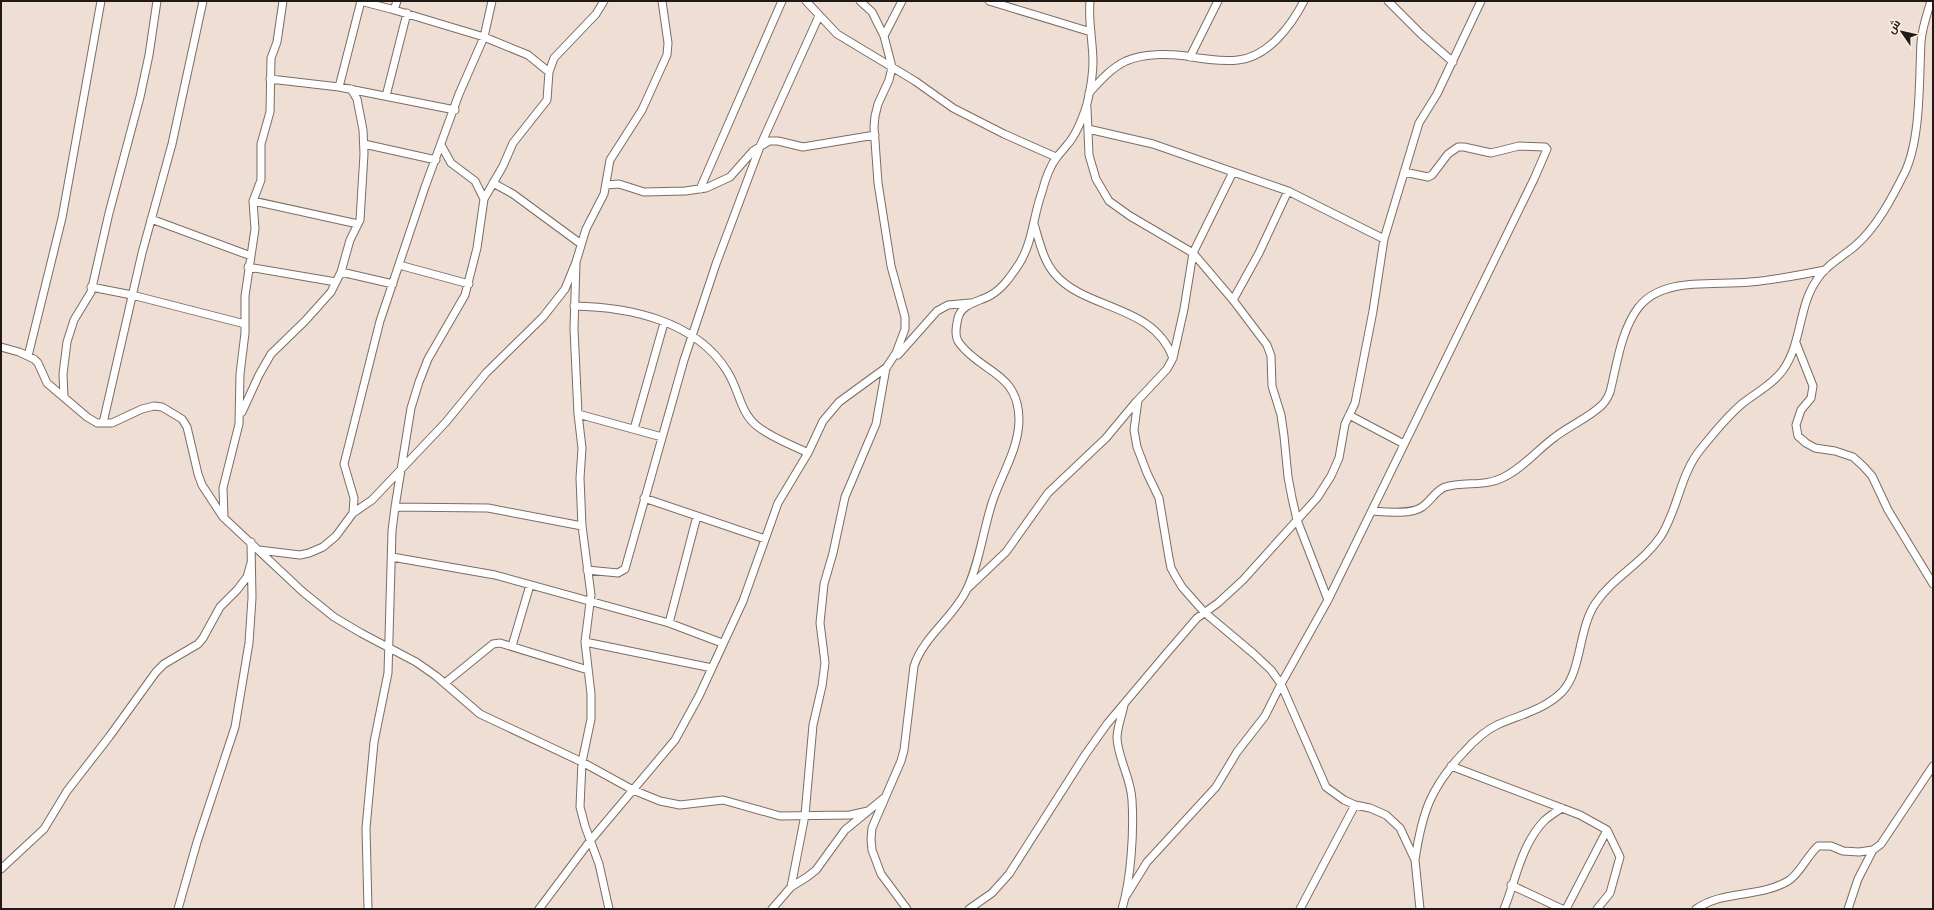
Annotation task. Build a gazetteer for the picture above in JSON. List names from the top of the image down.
{
  "north": "top left"
}
